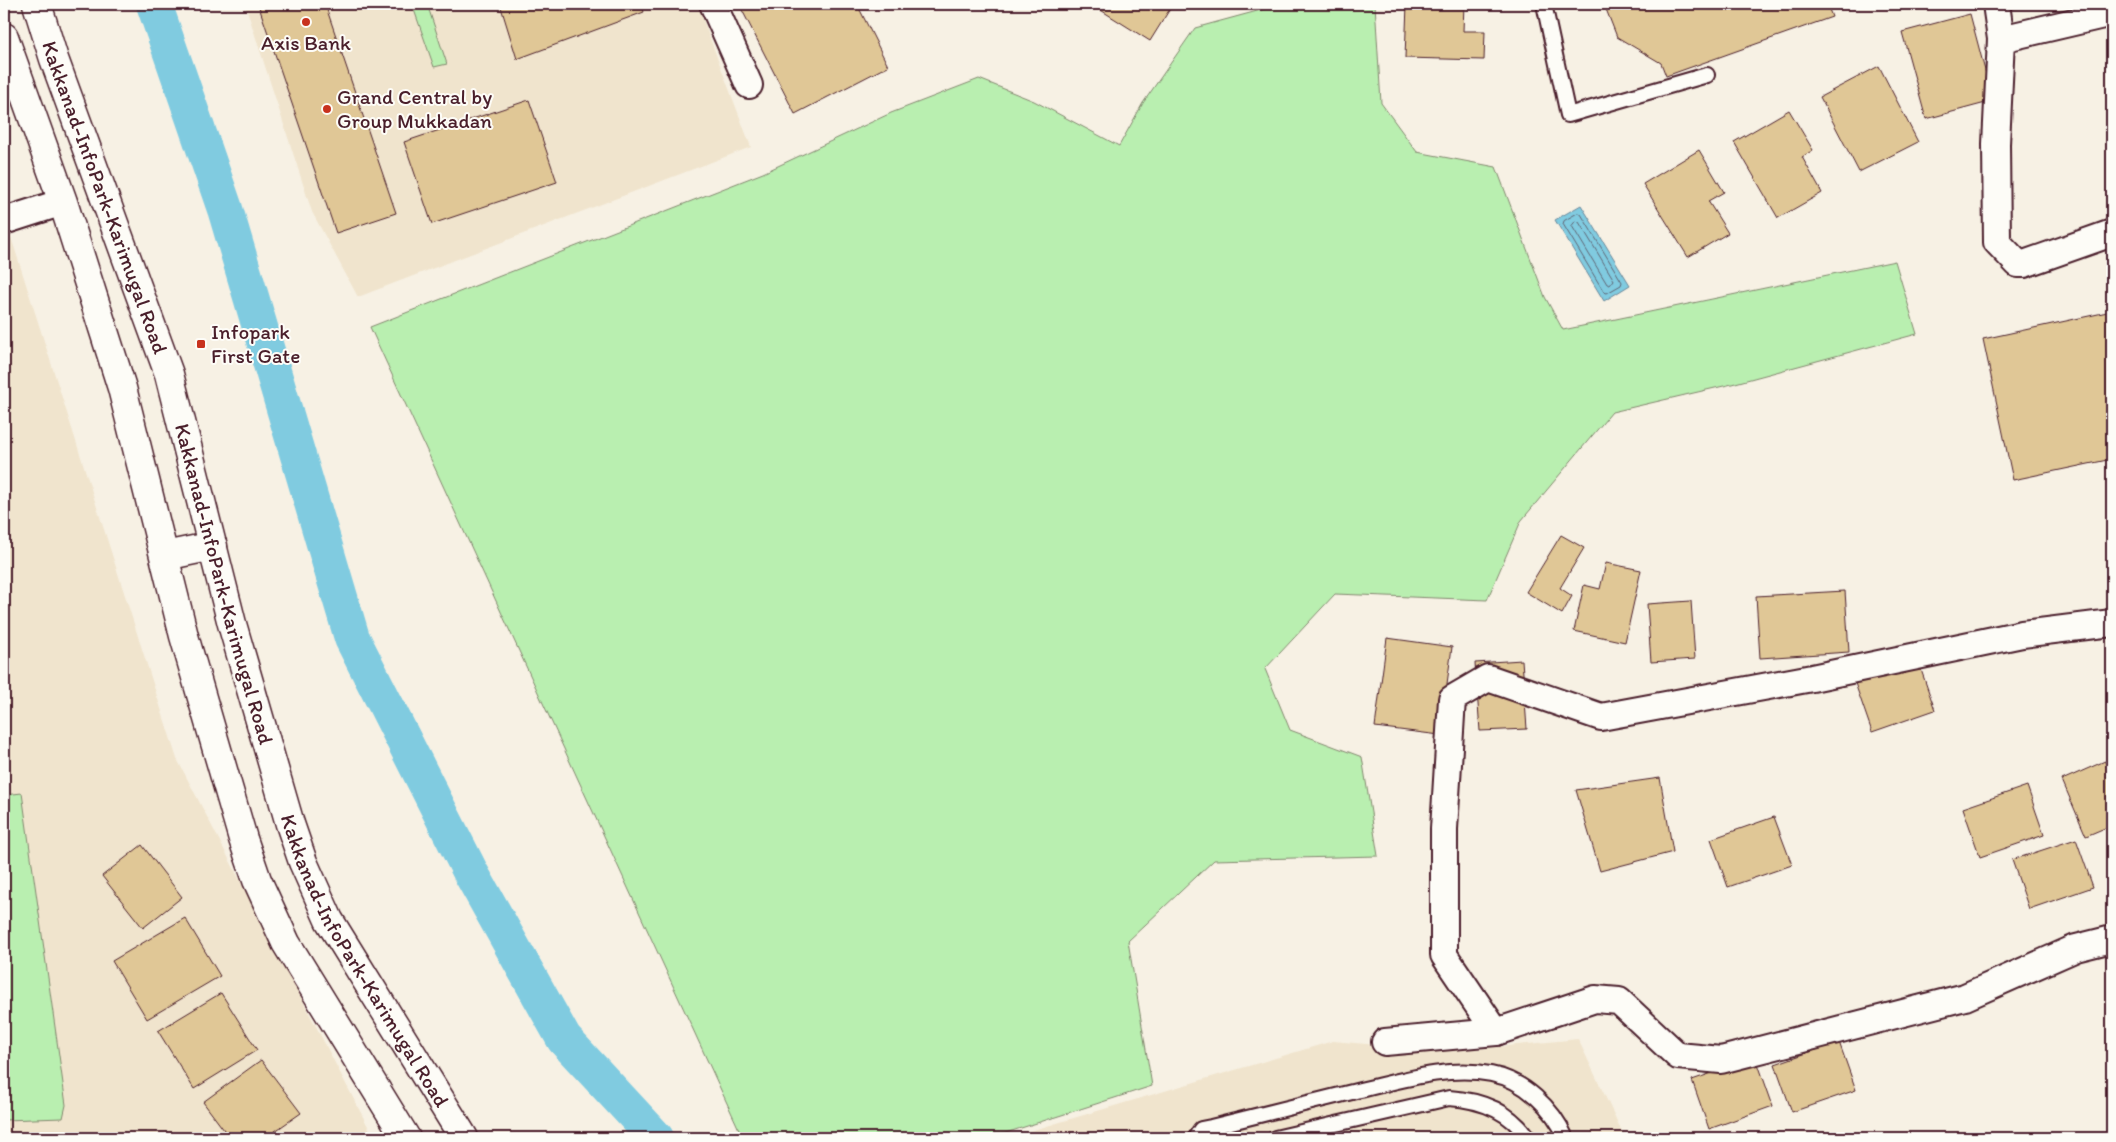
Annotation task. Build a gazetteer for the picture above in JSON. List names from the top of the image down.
{
  "streets": {
    "main road": ["Kakkanad-InfoPark-Karimugal Road"]
  },
  "places": {
    "other": ["Axis Bank", "Grand Central by Group Mukkadan"],
    "transit": ["Infopark First Gate"]
  }
}
